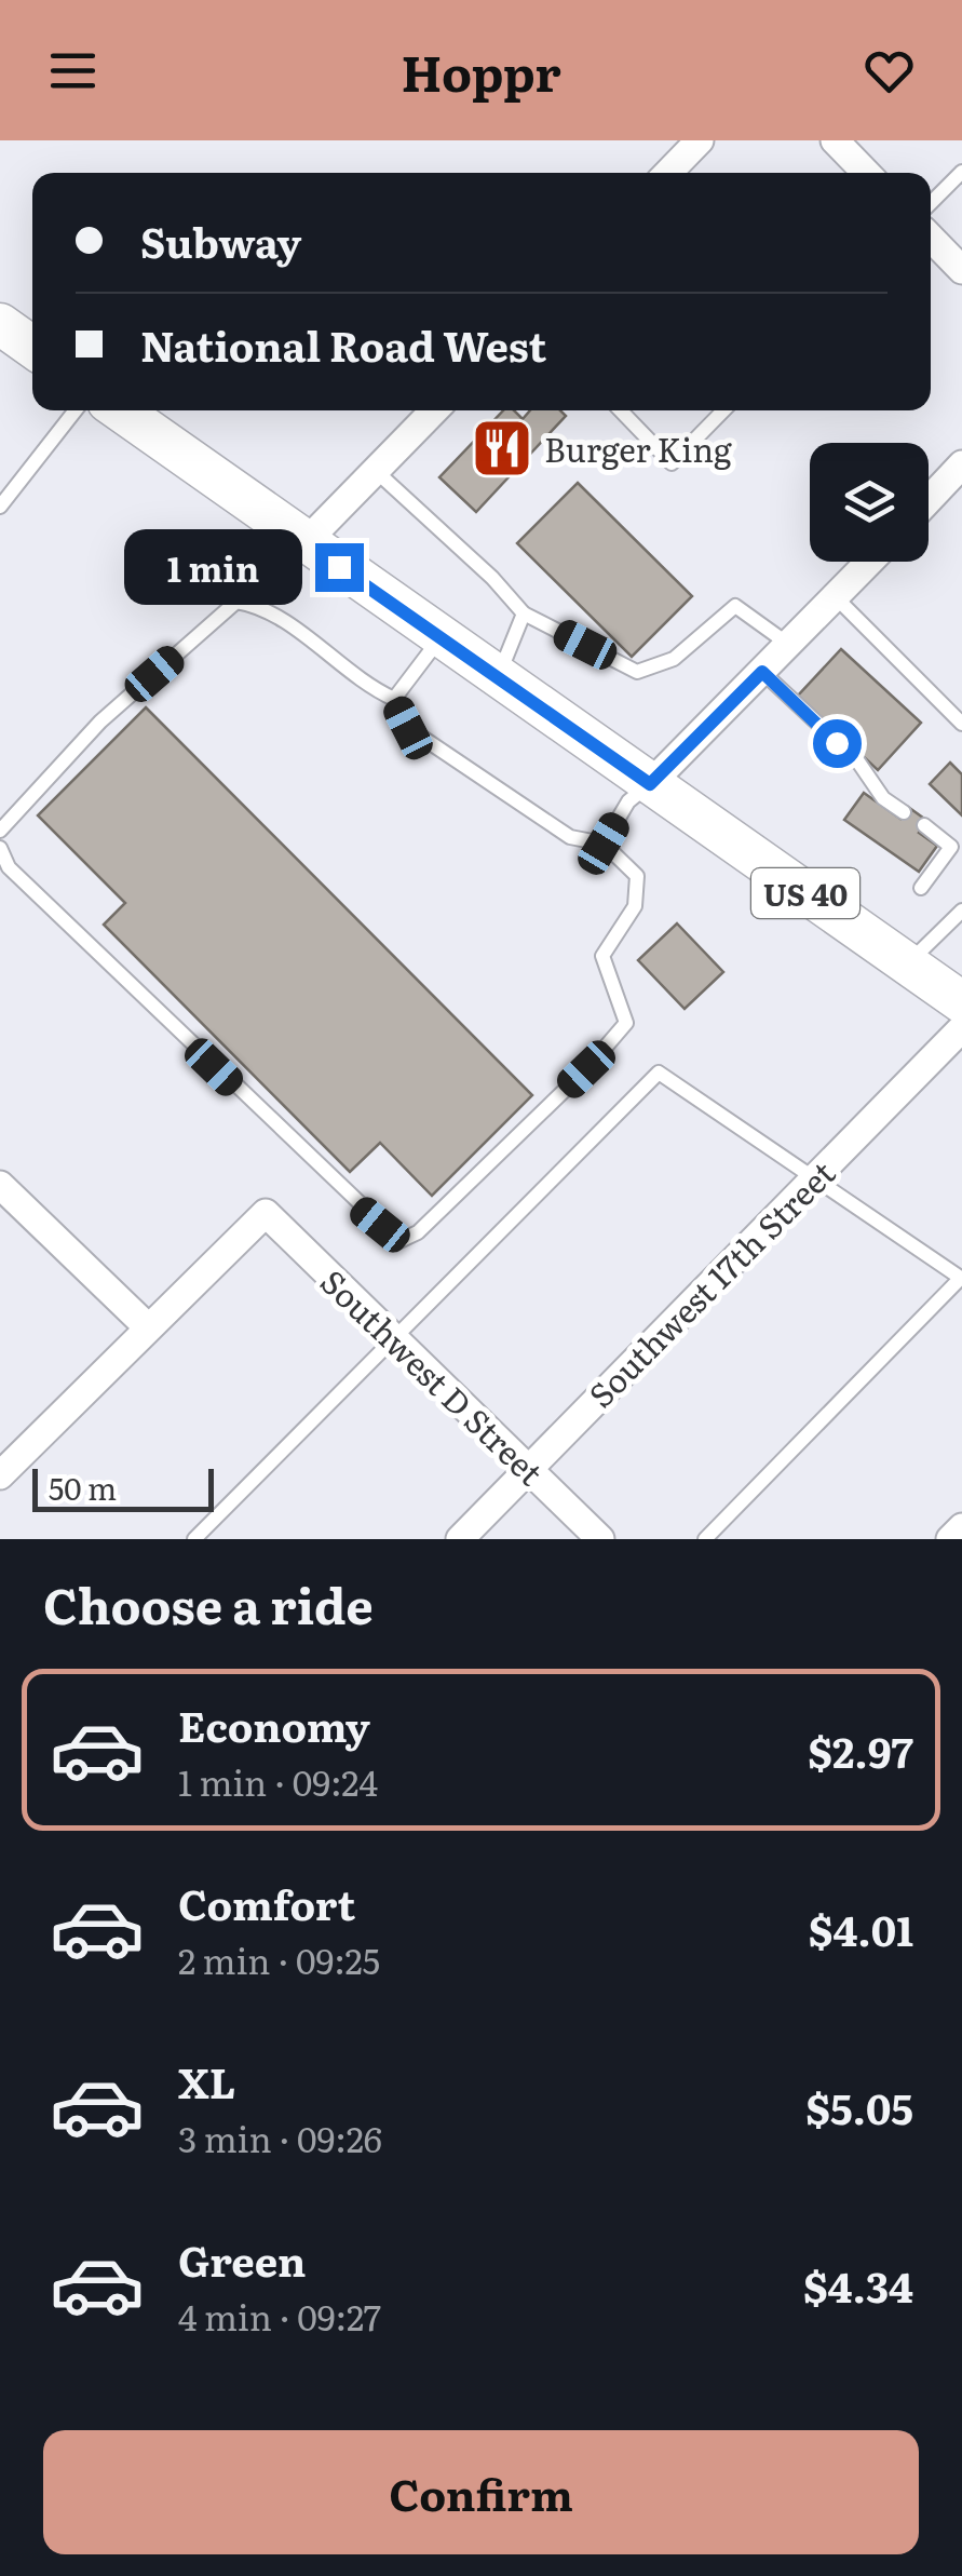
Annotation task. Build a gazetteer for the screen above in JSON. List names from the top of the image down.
{
  "streets": {
    "main road": ["US 40"],
    "street": ["Southwest 17th Street", "Southwest D Street"]
  },
  "crossings": [
    ["Southwest 17th Street", "Southwest D Street"]
  ],
  "places": {
    "restaurant": ["Burger King"]
  },
  "scale_bar": "50 m",
  "page": {
    "header": "Hoppr",
    "banner": ["Subway", "National Road West"],
    "bubble": "1 min",
    "scale": "50 m",
    "heading": "Choose a ride",
    "list": [
      {
        "name": "Economy",
        "note": "1 min · 09:24",
        "value": "$2.97"
      },
      {
        "name": "Comfort",
        "note": "2 min · 09:25",
        "value": "$4.01"
      },
      {
        "name": "XL",
        "note": "3 min · 09:26",
        "value": "$5.05"
      },
      {
        "name": "Green",
        "note": "4 min · 09:27",
        "value": "$4.34"
      }
    ],
    "buttons": "Confirm"
  }
}
